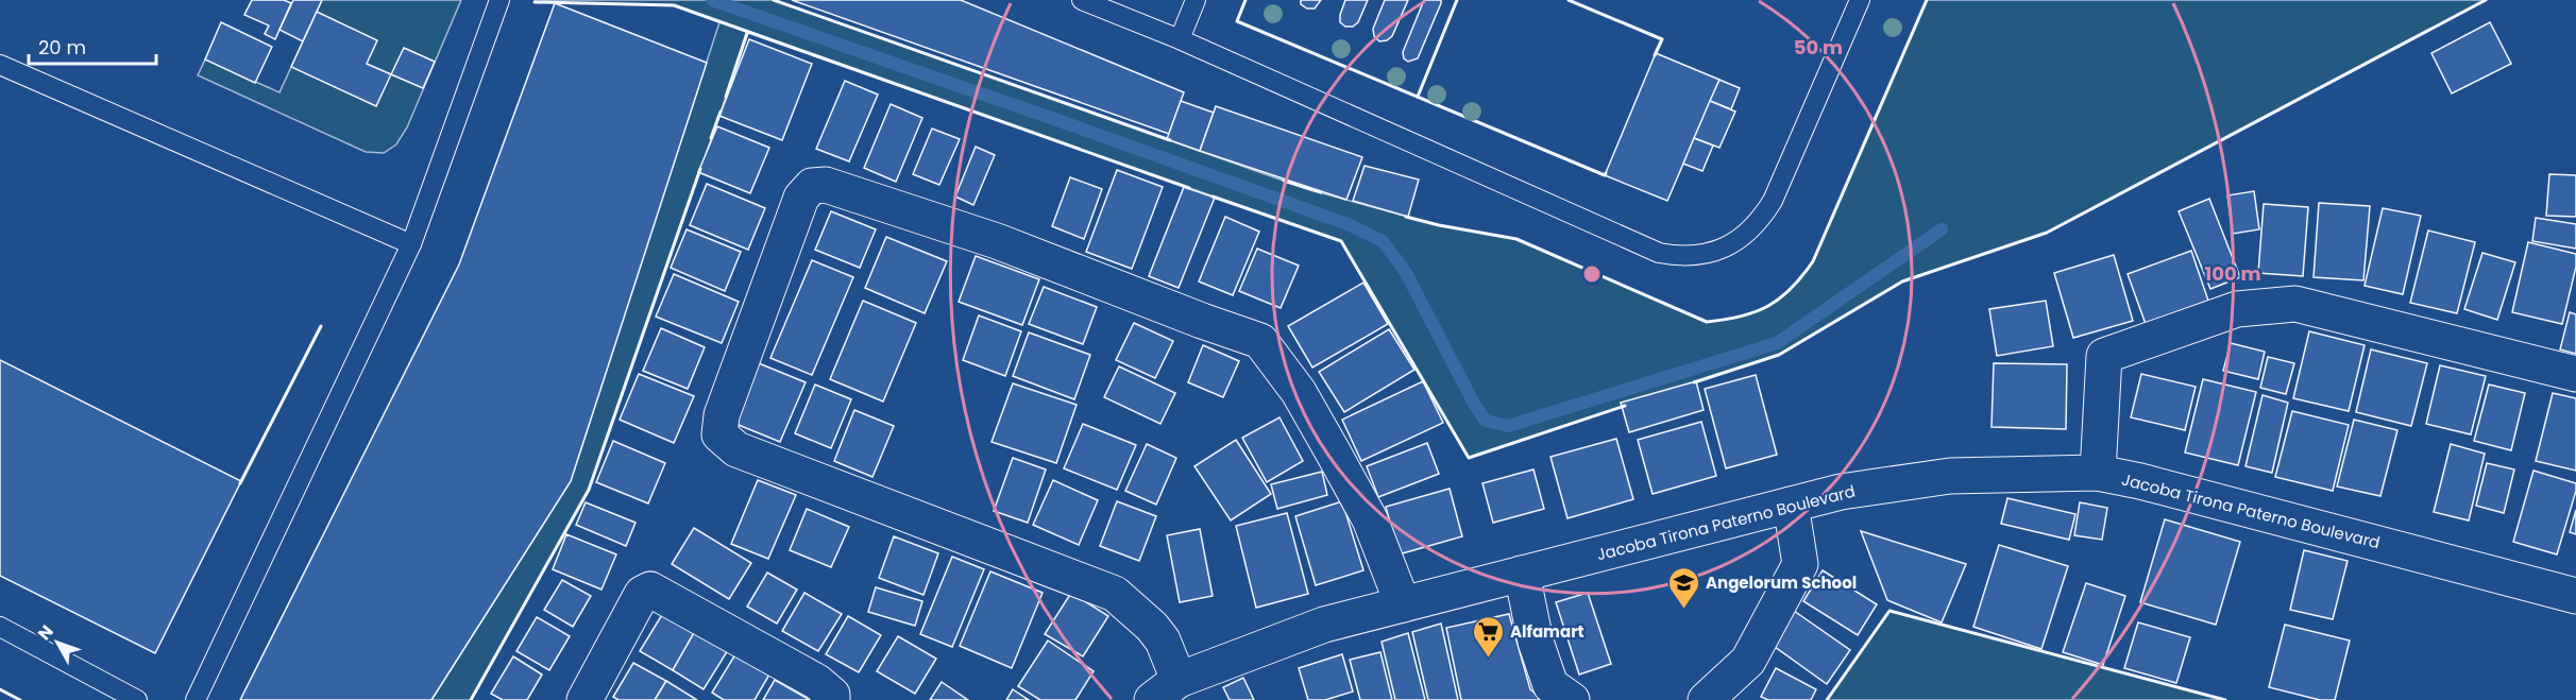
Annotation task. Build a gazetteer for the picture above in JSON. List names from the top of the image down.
{
  "streets": {
    "street": ["Jacoba Tirona Paterno Boulevard"]
  },
  "places": {
    "school or university": ["Angelorum School"],
    "supermarket": ["Alfamart"]
  },
  "scale_bar": "20 m",
  "north": "top left",
  "rings": ["50 m", "100 m"]
}
